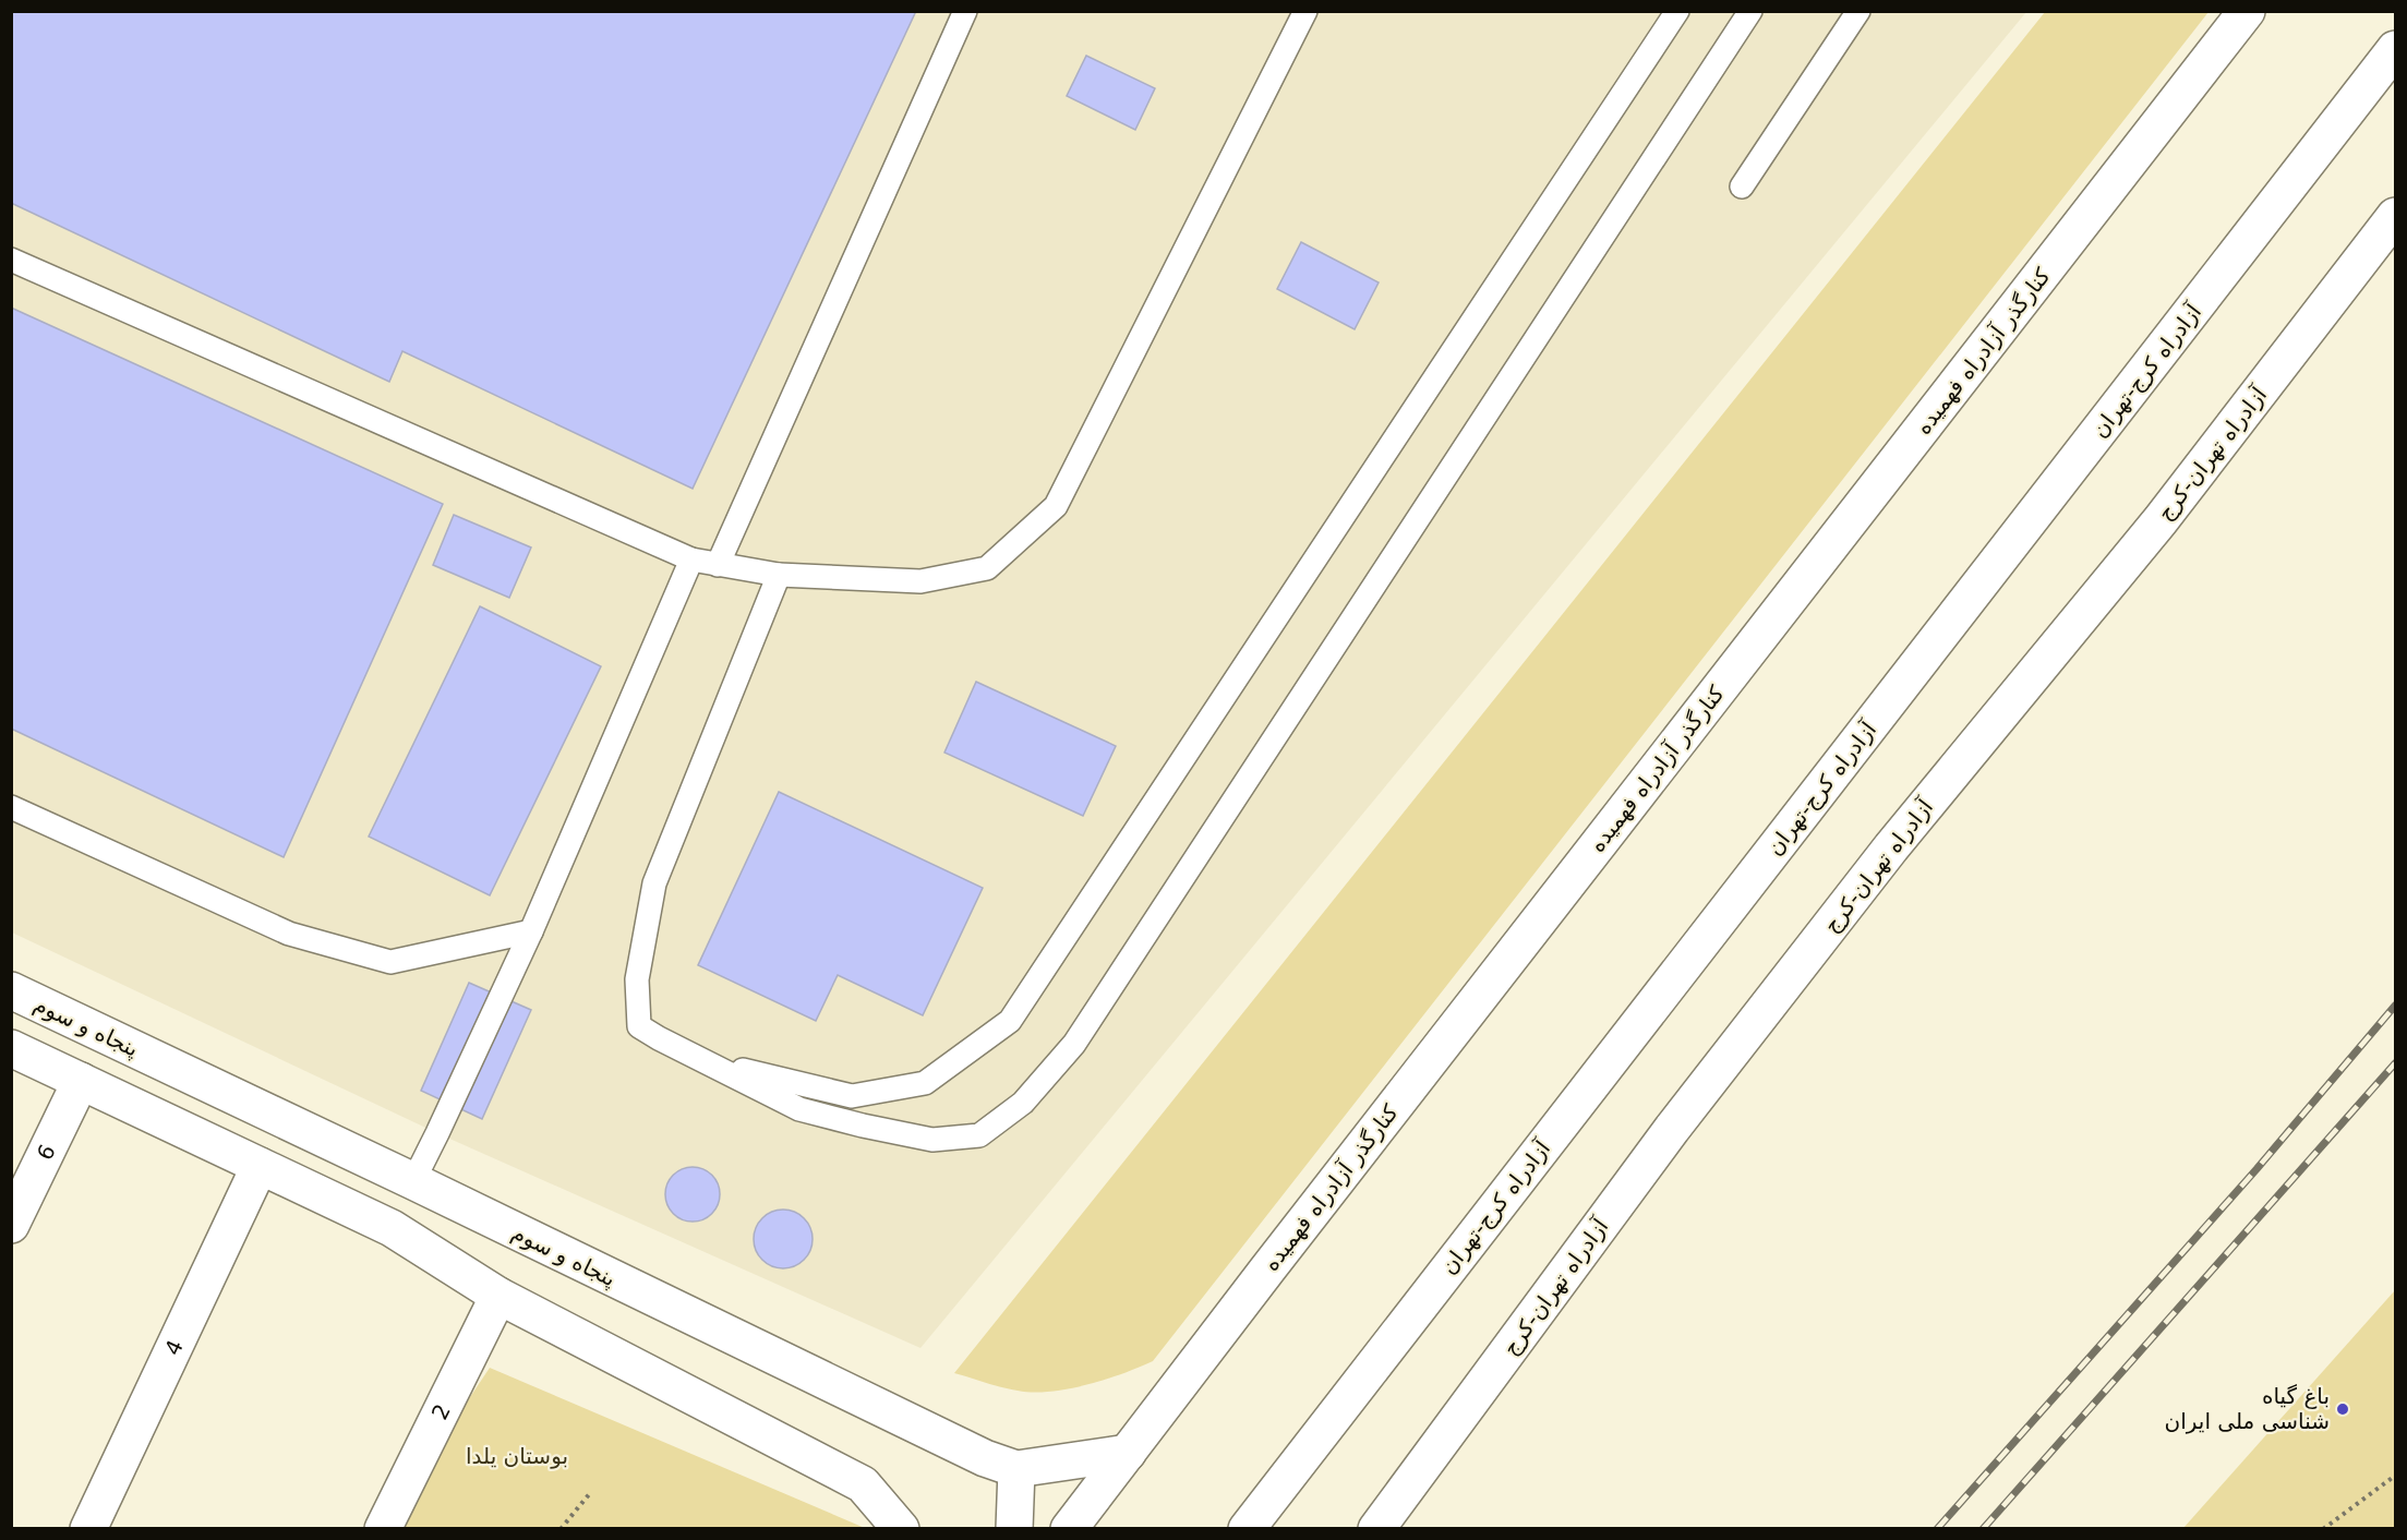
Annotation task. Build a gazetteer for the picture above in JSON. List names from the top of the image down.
{
  "streets": {
    "main road": [
      "کنارگذر آزادراه فهمیده",
      "آزادراه کرج-تهران",
      "آزادراه تهران-کرج",
      "پنجاه و سوم",
      "6",
      "4",
      "2"
    ]
  },
  "crossings": [
    ["کنارگذر آزادراه فهمیده", "پنجاه و سوم"]
  ],
  "parks": ["بوستان یلدا"],
  "places": ["باغ گیاه‌ شناسی ملی ایران"]
}
